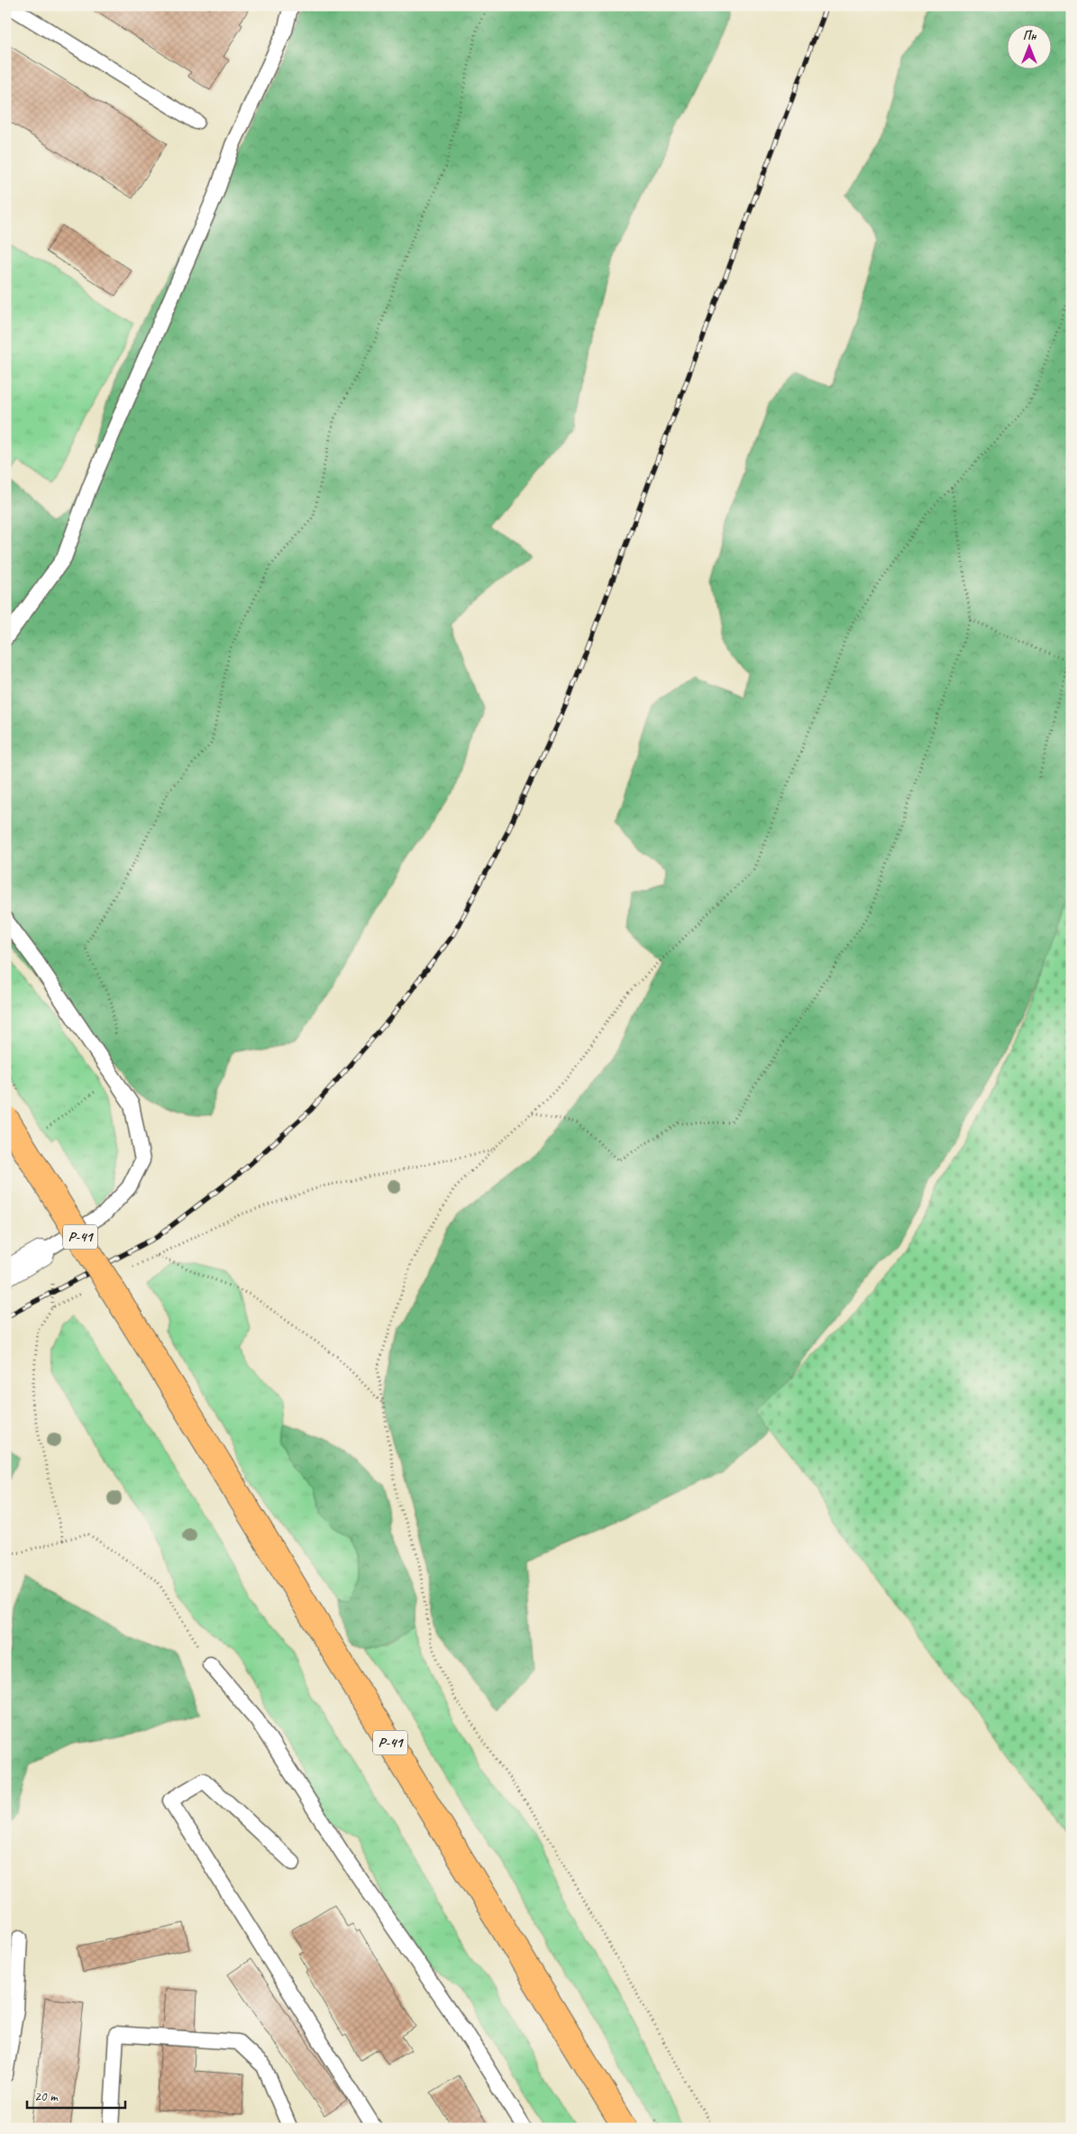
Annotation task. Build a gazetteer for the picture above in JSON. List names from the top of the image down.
{
  "streets": {
    "main road": ["Р-41"]
  },
  "scale_bar": "20 m",
  "north": "top"
}
